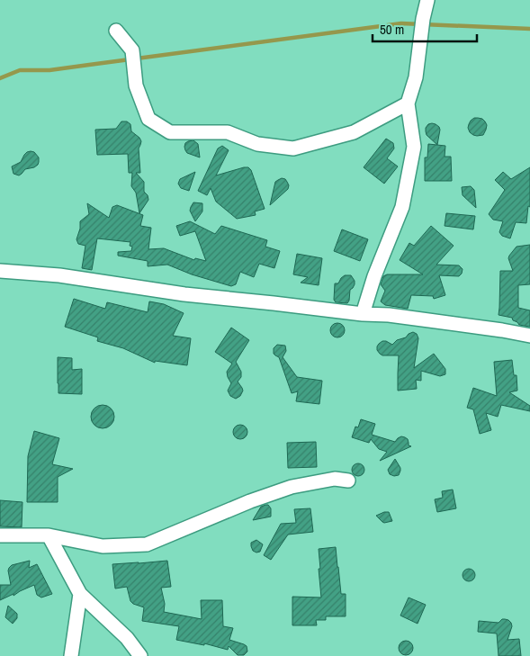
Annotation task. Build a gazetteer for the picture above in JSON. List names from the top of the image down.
{
  "scale_bar": "50 m"
}
